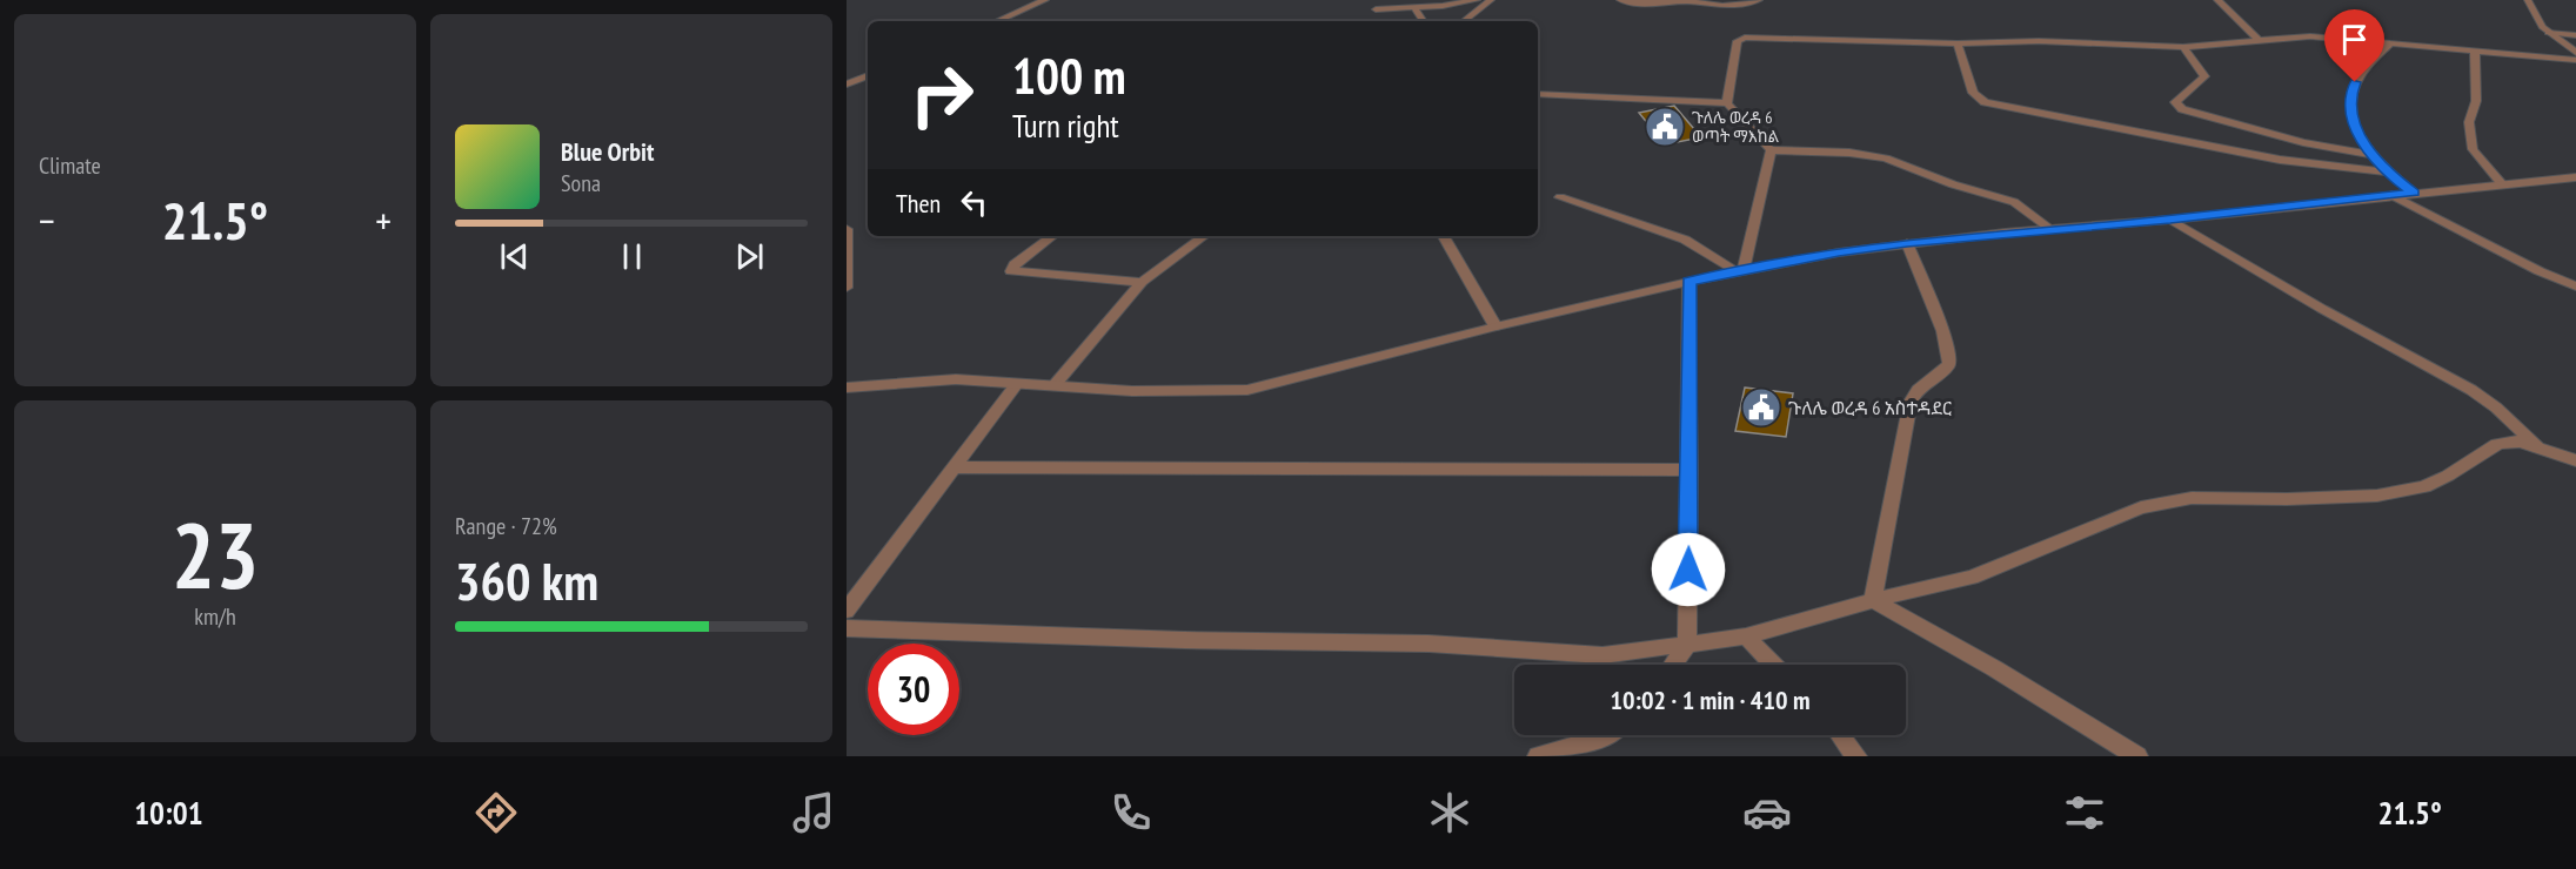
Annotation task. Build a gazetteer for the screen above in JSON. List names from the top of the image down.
{
  "places": {
    "public building": ["ጉለሌ ወረዳ 6 ወጣት ማእከል", "ጉለሌ ወረዳ 6 አስተዳደር"]
  },
  "page": {
    "tile": [
      "Climate",
      ["23", "km/h"],
      ["Range · 72%", "360 km"]
    ],
    "turn": ["100 m", "Turn right"],
    "song": ["Blue Orbit", "Sona"],
    "then": "Then",
    "heat": ["−", "21.5°", "+"],
    "limit": "30",
    "trip": "10:02 · 1 min · 410 m",
    "tabs": ["10:01", "21.5°"]
  }
}
